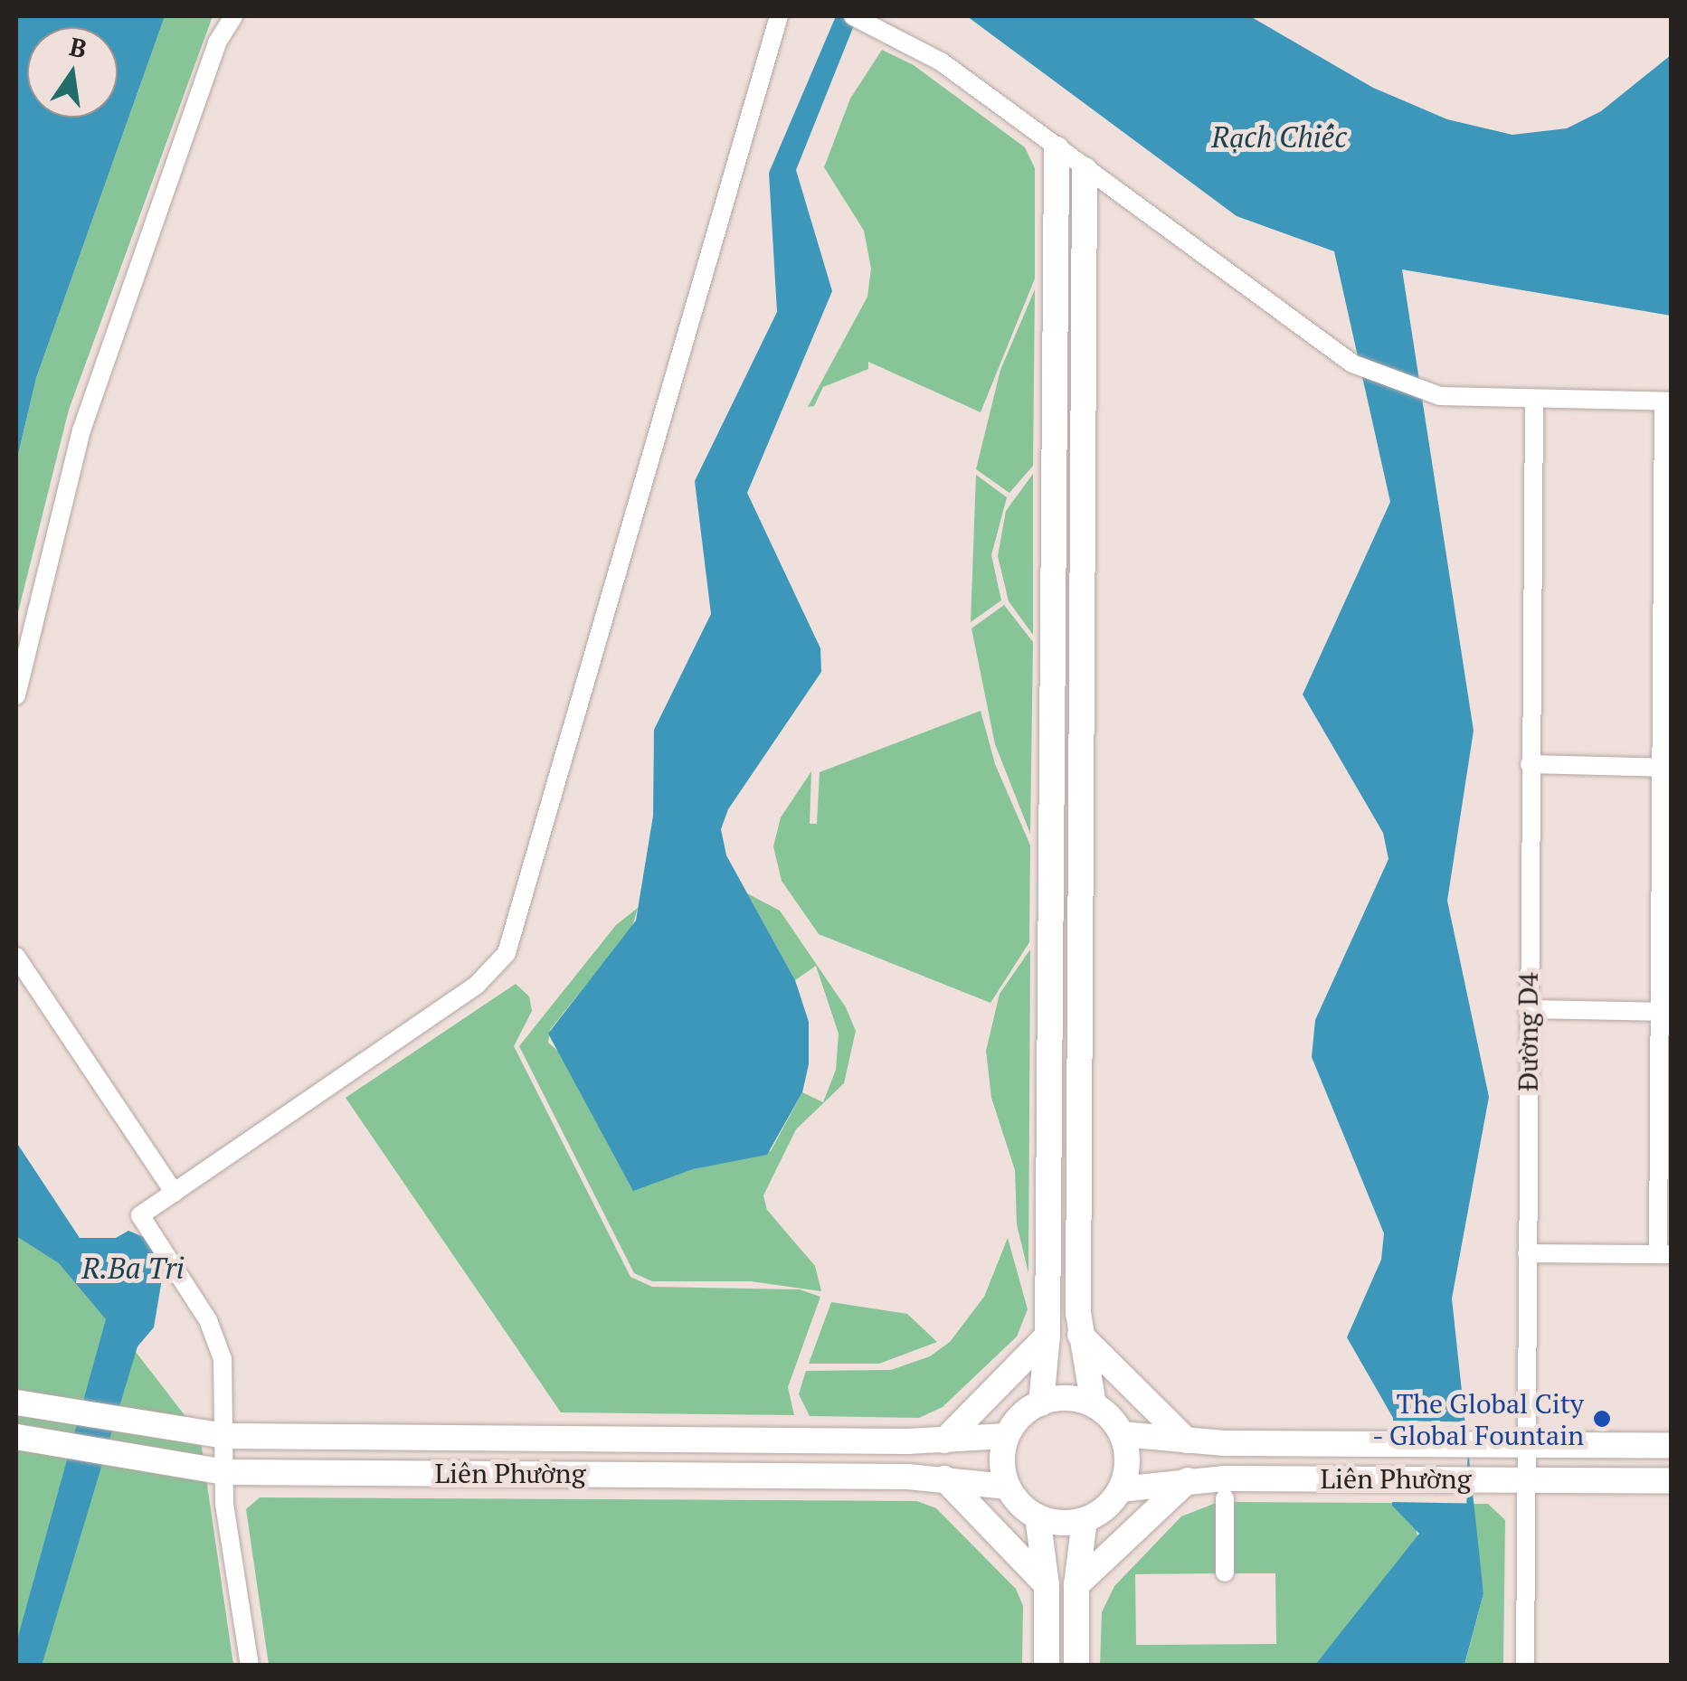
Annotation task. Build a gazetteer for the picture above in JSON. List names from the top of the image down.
{
  "streets": {
    "street": ["Đường D4", "Liên Phường"]
  },
  "crossings": [
    ["Đường D4", "Liên Phường"]
  ],
  "water": ["Rạch Chiếc", "R.Ba Tri"],
  "places": ["The Global City - Global Fountain"],
  "north": "top"
}
